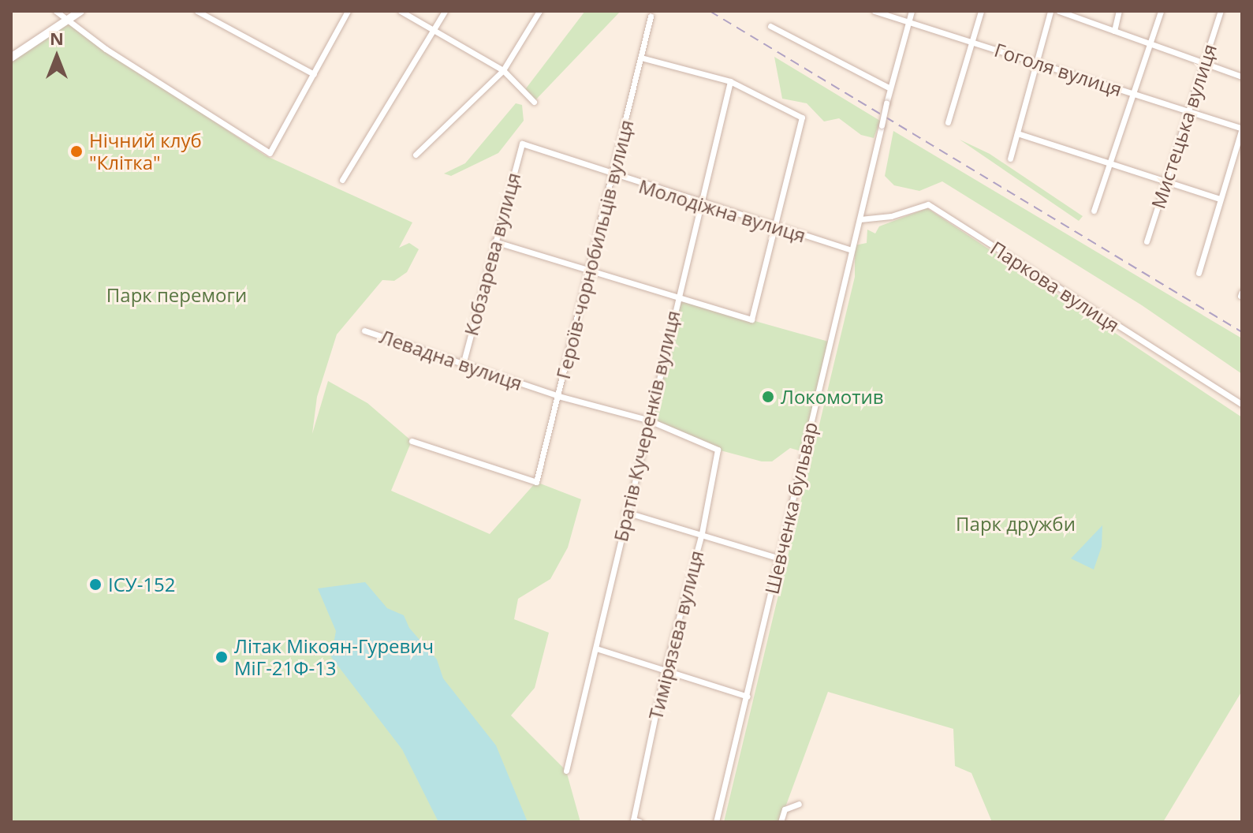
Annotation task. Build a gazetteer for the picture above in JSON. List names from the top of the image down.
{
  "streets": {
    "street": [
      "Гоголя вулиця",
      "Мистецька вулиця",
      "Молодіжна вулиця",
      "Героїв-чорнобильців вулиця",
      "Кобзарева вулиця",
      "Паркова вулиця",
      "Левадна вулиця",
      "Братів Кучеренків вулиця",
      "Шевченка бульвар",
      "Тимірязєва вулиця"
    ]
  },
  "crossings": [
    ["Гоголя вулиця", "Мистецька вулиця"],
    ["Гоголя вулиця", "Шевченка бульвар"],
    ["Молодіжна вулиця", "Героїв-чорнобильців вулиця"],
    ["Молодіжна вулиця", "Кобзарева вулиця"],
    ["Молодіжна вулиця", "Братів Кучеренків вулиця"],
    ["Молодіжна вулиця", "Шевченка бульвар"],
    ["Героїв-чорнобильців вулиця", "Левадна вулиця"],
    ["Кобзарева вулиця", "Левадна вулиця"],
    ["Паркова вулиця", "Шевченка бульвар"],
    ["Левадна вулиця", "Братів Кучеренків вулиця"],
    ["Левадна вулиця", "Тимірязєва вулиця"]
  ],
  "parks": ["Парк перемоги", "Парк дружби"],
  "places": [
    "Нічний клуб \"Клітка\"",
    "Локомотив",
    "ІСУ-152",
    "Літак Мікоян-Гуревич МiГ-21Ф-13"
  ],
  "north": "top"
}
